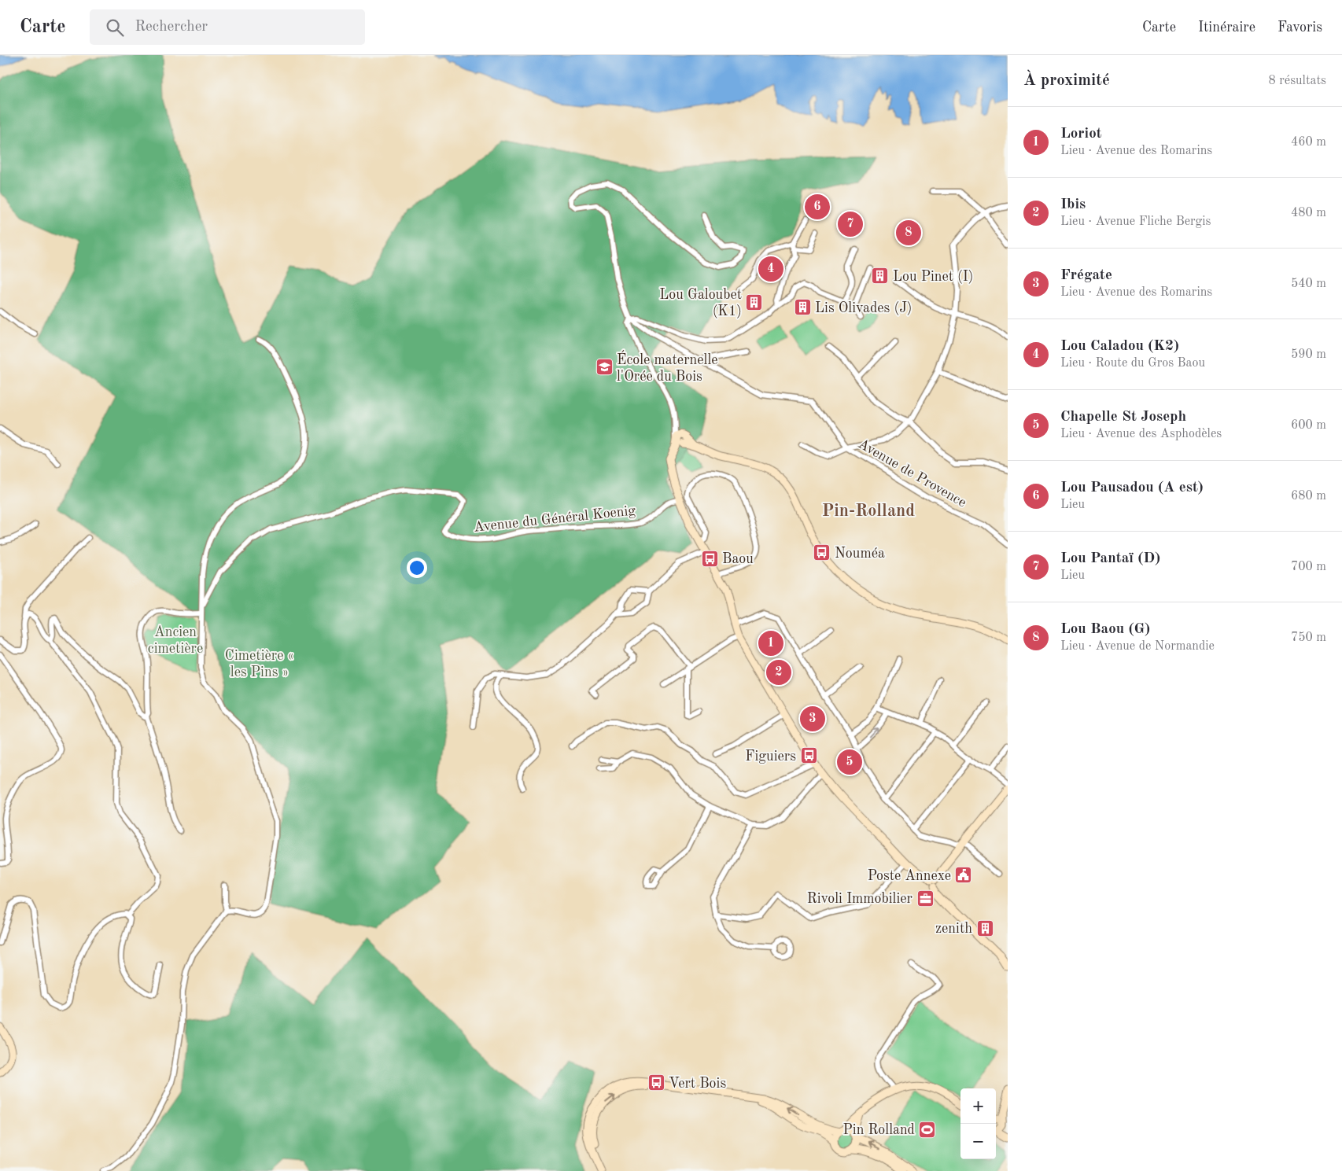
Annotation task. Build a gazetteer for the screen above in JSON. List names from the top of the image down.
{
  "streets": {
    "street": ["Avenue de Provence", "Avenue du Général Koenig"]
  },
  "districts": ["Pin-Rolland"],
  "parks": ["Ancien cimetière", "Cimetière « les Pins »"],
  "places": {
    "building": [
      "Lou Pinet (I)",
      "Lou Galoubet (K1)",
      "Lis Olivades (J)",
      "zenith"
    ],
    "school or university": ["École maternelle l'Orée du Bois"],
    "bus stop": [
      "Nouméa",
      "Baou",
      "Figuiers",
      "Vert Bois"
    ],
    "public building": ["Poste Annexe"],
    "office": ["Rivoli Immobilier"],
    "sports": ["Pin Rolland"]
  },
  "page": {
    "header": "Carte",
    "search": "Rechercher",
    "nav": ["Carte", "Itinéraire", "Favoris"],
    "heading": ["À proximité", "8 résultats"],
    "list": [
      {
        "mark": "1",
        "name": "Loriot",
        "note": "Lieu · Avenue des Romarins",
        "value": "460 m"
      },
      {
        "mark": "2",
        "name": "Ibis",
        "note": "Lieu · Avenue Fliche Bergis",
        "value": "480 m"
      },
      {
        "mark": "3",
        "name": "Frégate",
        "note": "Lieu · Avenue des Romarins",
        "value": "540 m"
      },
      {
        "mark": "4",
        "name": "Lou Caladou (K2)",
        "note": "Lieu · Route du Gros Baou",
        "value": "590 m"
      },
      {
        "mark": "5",
        "name": "Chapelle St Joseph",
        "note": "Lieu · Avenue des Asphodèles",
        "value": "600 m"
      },
      {
        "mark": "6",
        "name": "Lou Pausadou (A est)",
        "note": "Lieu",
        "value": "680 m"
      },
      {
        "mark": "7",
        "name": "Lou Pantaï (D)",
        "note": "Lieu",
        "value": "700 m"
      },
      {
        "mark": "8",
        "name": "Lou Baou (G)",
        "note": "Lieu · Avenue de Normandie",
        "value": "750 m"
      }
    ],
    "pins": [
      "6",
      "7",
      "8",
      "4",
      "1",
      "2",
      "3",
      "5"
    ],
    "map_buttons": ["+", "−"]
  }
}
